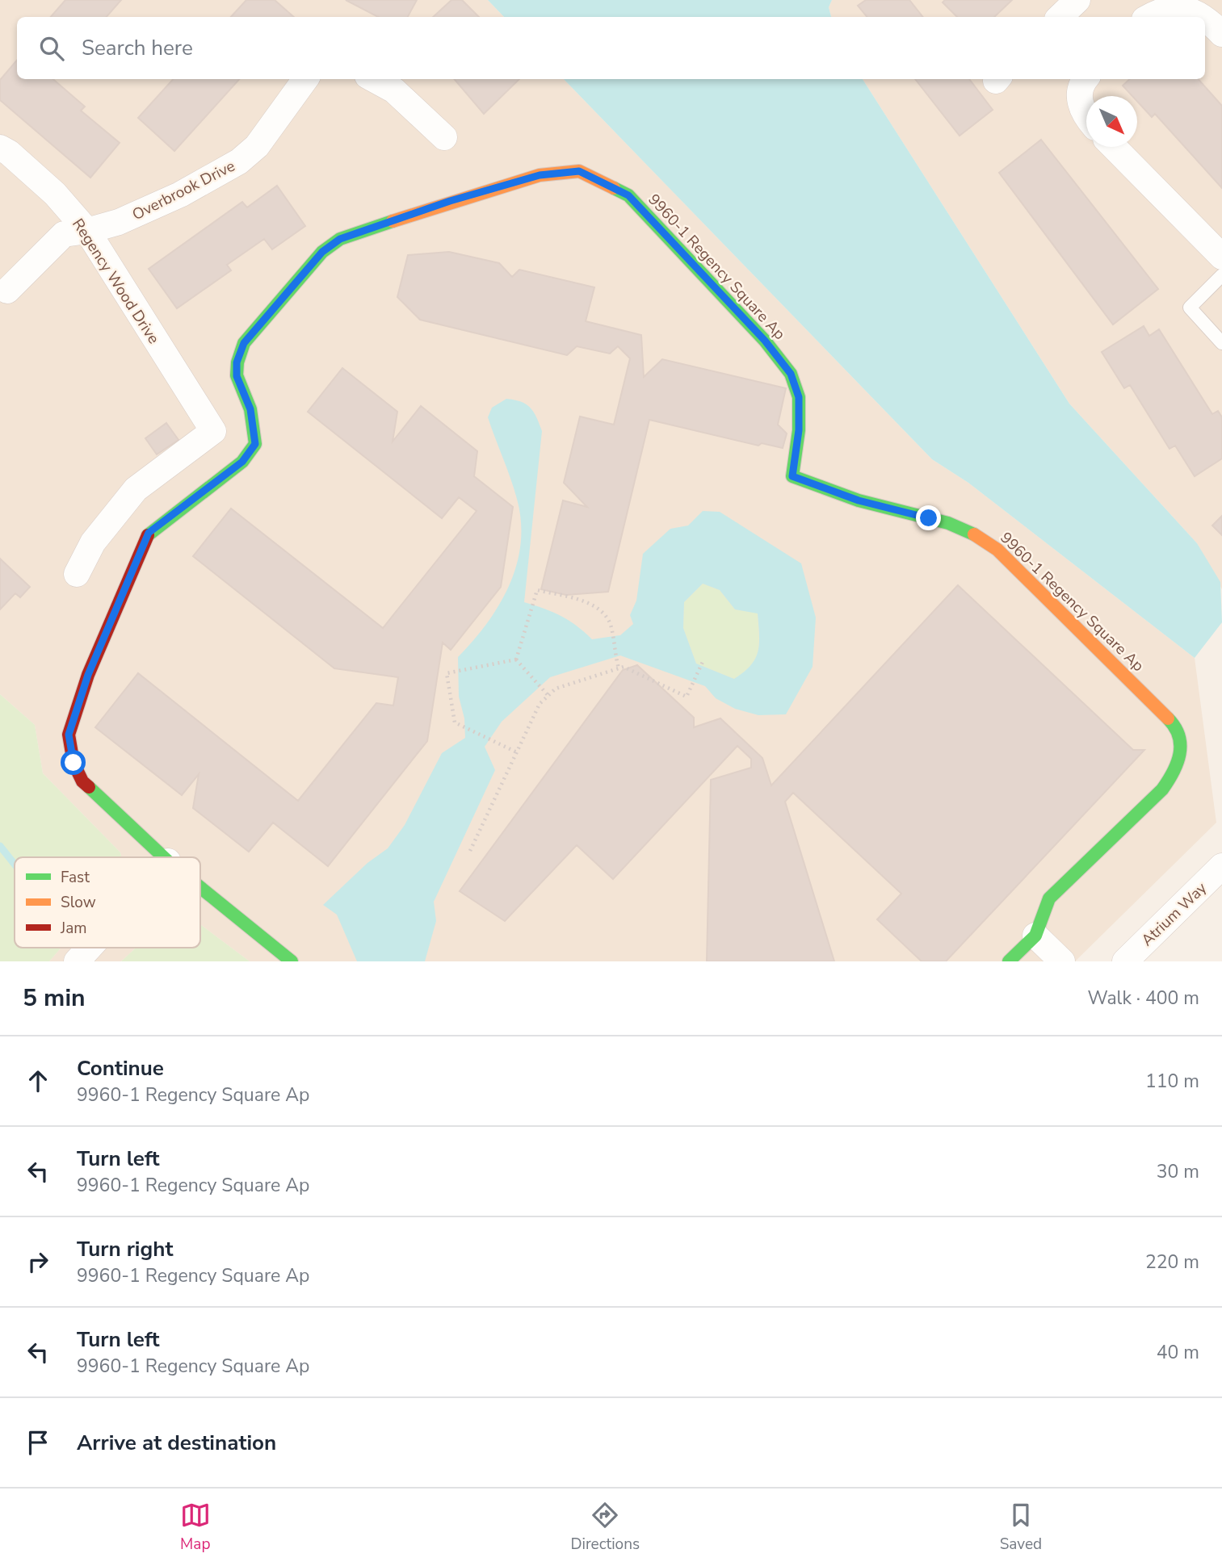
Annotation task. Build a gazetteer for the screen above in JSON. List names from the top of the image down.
{
  "streets": {
    "street": [
      "Overbrook Drive",
      "9960-1 Regency Square Ap",
      "Regency Wood Drive",
      "Atrium Way"
    ]
  },
  "crossings": [
    ["Overbrook Drive", "Regency Wood Drive"]
  ],
  "legend": ["Fast", "Slow", "Jam"],
  "north": "bottom right",
  "page": {
    "search": "Search here",
    "heading": ["5 min", "Walk · 400 m"],
    "list": [
      ["Continue", "9960-1 Regency Square Ap", "110 m"],
      ["Turn left", "9960-1 Regency Square Ap", "30 m"],
      ["Turn right", "9960-1 Regency Square Ap", "220 m"],
      ["Turn left", "9960-1 Regency Square Ap", "40 m"],
      "Arrive at destination"
    ],
    "nav": ["Map", "Directions", "Saved"]
  }
}
